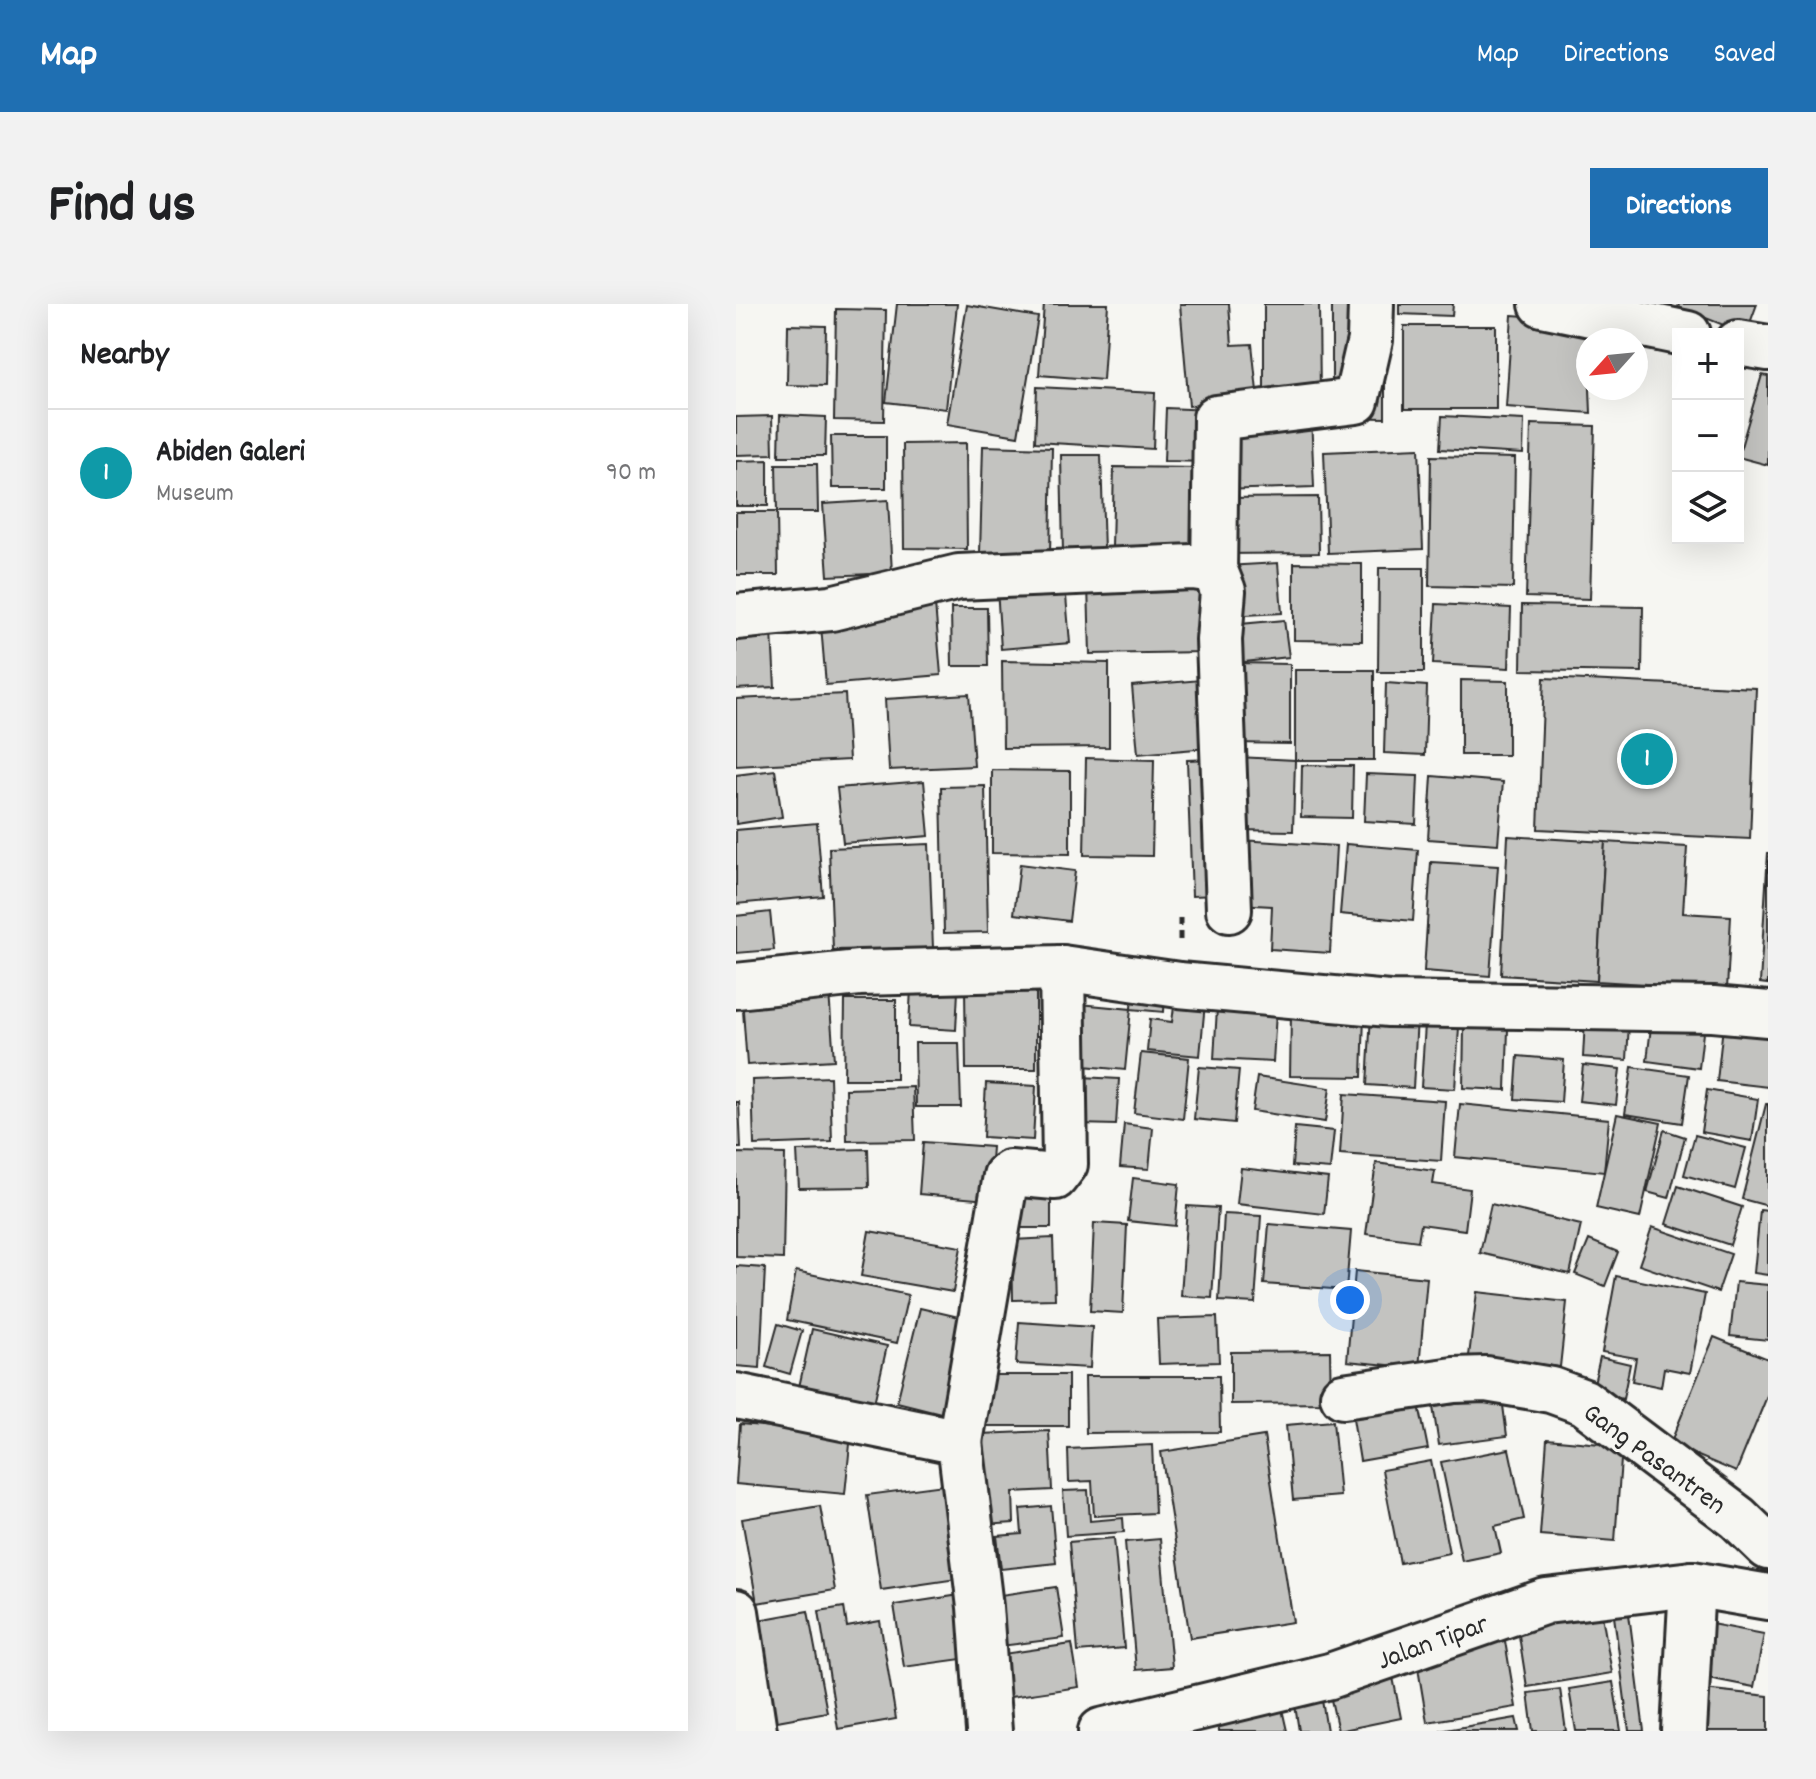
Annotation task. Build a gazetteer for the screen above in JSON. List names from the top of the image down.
{
  "streets": {
    "street": ["Gang Pasantren", "Jalan Tipar"]
  },
  "north": "bottom left",
  "page": {
    "header": "Map",
    "nav": ["Map", "Directions", "Saved"],
    "title": "Find us",
    "buttons": "Directions",
    "heading": "Nearby",
    "map_buttons": ["+", "−"],
    "list": [
      {
        "mark": "1",
        "name": "Abiden Galeri",
        "note": "Museum",
        "value": "90 m"
      }
    ],
    "pins": "1"
  }
}
